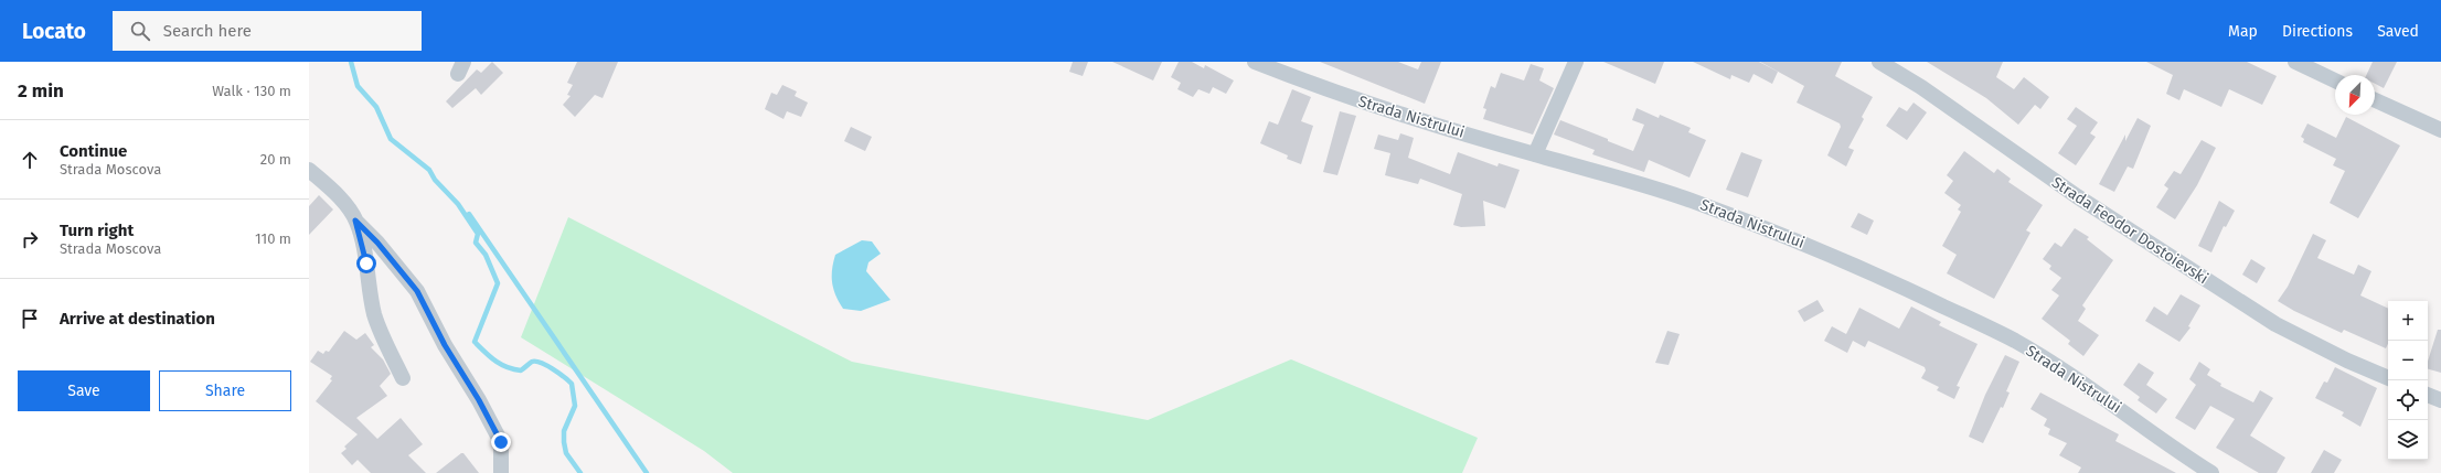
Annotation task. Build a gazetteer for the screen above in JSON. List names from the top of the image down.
{
  "streets": {
    "street": ["Strada Nistrului", "Strada Feodor Dostoievski"]
  },
  "north": "bottom left",
  "page": {
    "header": "Locato",
    "search": "Search here",
    "nav": ["Map", "Directions", "Saved"],
    "heading": ["2 min", "Walk · 130 m"],
    "list": [
      ["Continue", "Strada Moscova", "20 m"],
      ["Turn right", "Strada Moscova", "110 m"],
      "Arrive at destination"
    ],
    "map_buttons": ["+", "−"],
    "buttons": ["Save", "Share"]
  }
}
